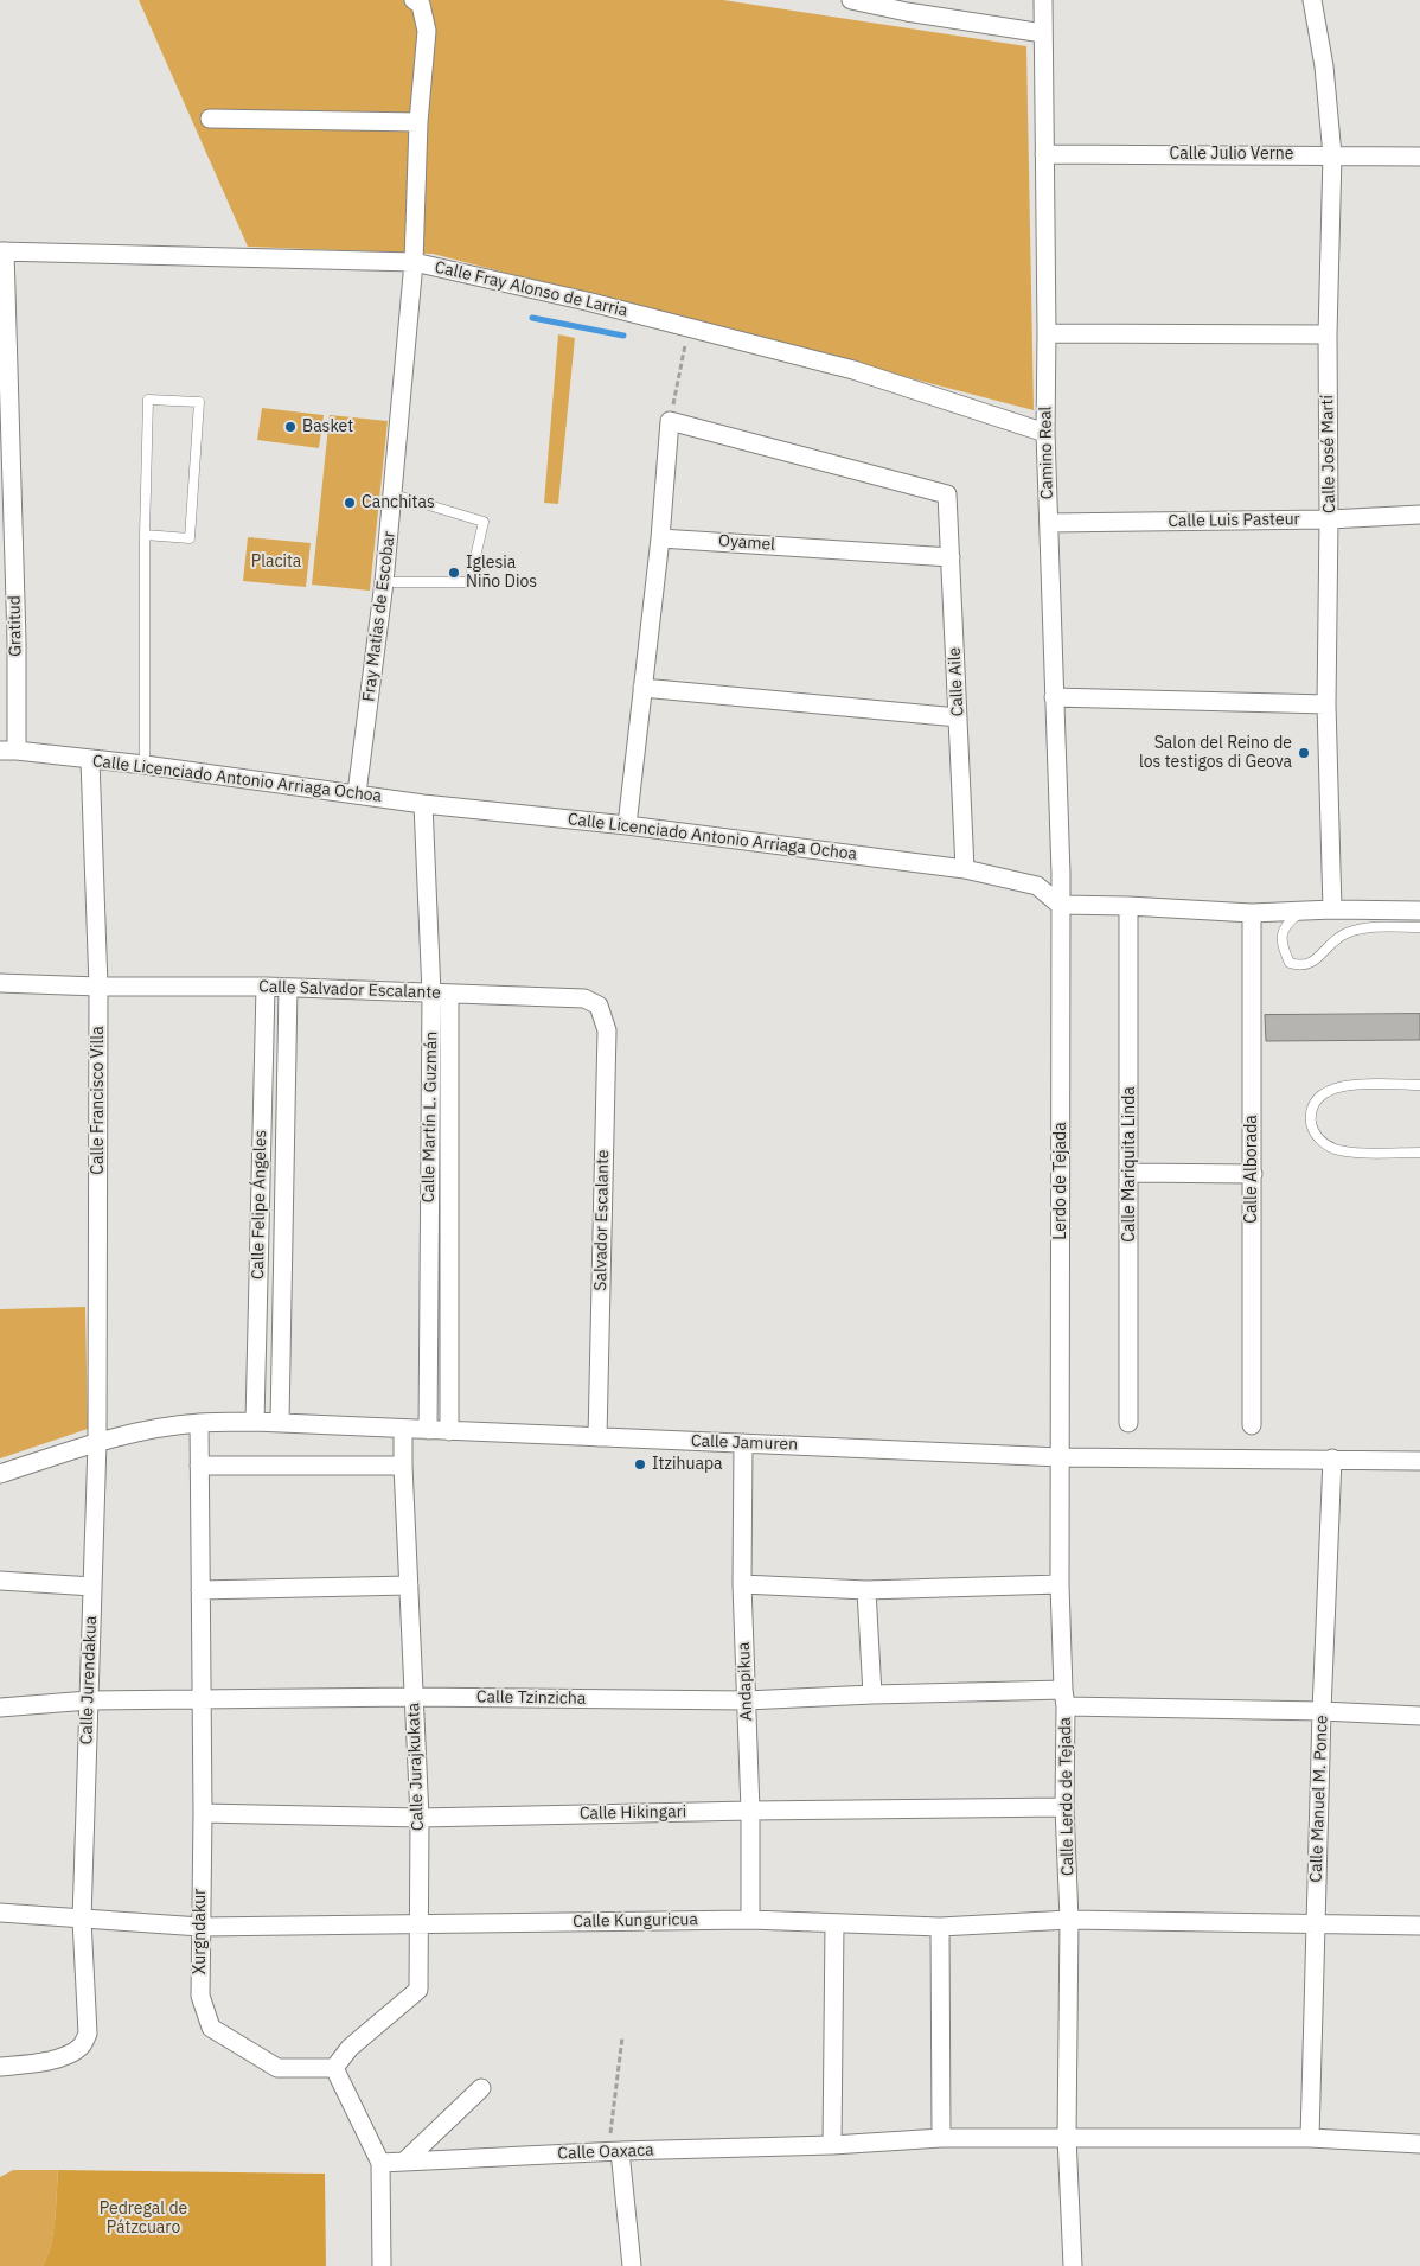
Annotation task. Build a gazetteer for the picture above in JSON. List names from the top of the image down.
{
  "streets": {
    "street": [
      "Calle Julio Verne",
      "Calle Fray Alonso de Larria",
      "Camino Real",
      "Calle José Martí",
      "Calle Luis Pasteur",
      "Oyamel",
      "Fray Matías de Escobar",
      "Gratitud",
      "Calle Aile",
      "Calle Licenciado Antonio Arriaga Ochoa",
      "Calle Salvador Escalante",
      "Calle Francisco Villa",
      "Calle Martín L. Guzmán",
      "Calle Mariquita Linda",
      "Calle Alborada",
      "Lerdo de Tejada",
      "Calle Felipe Ángeles",
      "Salvador Escalante",
      "Calle Jamuren",
      "Calle Jurendakua",
      "Andapikua",
      "Calle Tzinzicha",
      "Calle Jurajkukata",
      "Calle Lerdo de Tejada",
      "Calle Manuel M. Ponce",
      "Calle Hikingari",
      "Calle Kunguricua",
      "Xurgndakur",
      "Calle Oaxaca"
    ]
  },
  "crossings": [
    ["Calle Julio Verne", "Camino Real"],
    ["Calle Julio Verne", "Calle José Martí"],
    ["Calle Fray Alonso de Larria", "Camino Real"],
    ["Calle Fray Alonso de Larria", "Fray Matías de Escobar"],
    ["Calle Fray Alonso de Larria", "Gratitud"],
    ["Camino Real", "Calle Luis Pasteur"],
    ["Camino Real", "Calle Licenciado Antonio Arriaga Ochoa"],
    ["Camino Real", "Lerdo de Tejada"],
    ["Calle José Martí", "Calle Luis Pasteur"],
    ["Oyamel", "Calle Aile"],
    ["Fray Matías de Escobar", "Calle Licenciado Antonio Arriaga Ochoa"],
    ["Gratitud", "Calle Licenciado Antonio Arriaga Ochoa"],
    ["Calle Aile", "Calle Licenciado Antonio Arriaga Ochoa"],
    ["Calle Licenciado Antonio Arriaga Ochoa", "Calle Francisco Villa"],
    ["Calle Licenciado Antonio Arriaga Ochoa", "Calle Martín L. Guzmán"],
    ["Calle Licenciado Antonio Arriaga Ochoa", "Lerdo de Tejada"],
    ["Calle Salvador Escalante", "Calle Francisco Villa"],
    ["Calle Salvador Escalante", "Calle Martín L. Guzmán"],
    ["Calle Salvador Escalante", "Calle Felipe Ángeles"],
    ["Calle Salvador Escalante", "Salvador Escalante"],
    ["Calle Francisco Villa", "Calle Jamuren"],
    ["Calle Francisco Villa", "Calle Jurendakua"],
    ["Calle Martín L. Guzmán", "Calle Jamuren"],
    ["Lerdo de Tejada", "Calle Jamuren"],
    ["Lerdo de Tejada", "Calle Lerdo de Tejada"],
    ["Calle Felipe Ángeles", "Calle Jamuren"],
    ["Salvador Escalante", "Calle Jamuren"],
    ["Calle Jamuren", "Calle Jurendakua"],
    ["Calle Jamuren", "Andapikua"],
    ["Calle Jamuren", "Calle Jurajkukata"],
    ["Calle Jamuren", "Calle Lerdo de Tejada"],
    ["Calle Jamuren", "Calle Manuel M. Ponce"],
    ["Calle Jamuren", "Xurgndakur"],
    ["Calle Jurendakua", "Calle Tzinzicha"],
    ["Calle Jurendakua", "Calle Kunguricua"],
    ["Andapikua", "Calle Tzinzicha"],
    ["Andapikua", "Calle Hikingari"],
    ["Andapikua", "Calle Kunguricua"],
    ["Calle Tzinzicha", "Calle Jurajkukata"],
    ["Calle Tzinzicha", "Calle Lerdo de Tejada"],
    ["Calle Tzinzicha", "Calle Manuel M. Ponce"],
    ["Calle Tzinzicha", "Xurgndakur"],
    ["Calle Jurajkukata", "Calle Hikingari"],
    ["Calle Jurajkukata", "Calle Kunguricua"],
    ["Calle Jurajkukata", "Xurgndakur"],
    ["Calle Lerdo de Tejada", "Calle Hikingari"],
    ["Calle Lerdo de Tejada", "Calle Kunguricua"],
    ["Calle Lerdo de Tejada", "Calle Oaxaca"],
    ["Calle Manuel M. Ponce", "Calle Kunguricua"],
    ["Calle Manuel M. Ponce", "Calle Oaxaca"],
    ["Calle Hikingari", "Xurgndakur"],
    ["Calle Kunguricua", "Xurgndakur"]
  ],
  "parks": ["Placita", "Pedregal de Pátzcuaro"],
  "places": [
    "Basket",
    "Canchitas",
    "Iglesia Niño Dios",
    "Salon del Reino de los testigos di Geova",
    "Itzihuapa"
  ]
}
